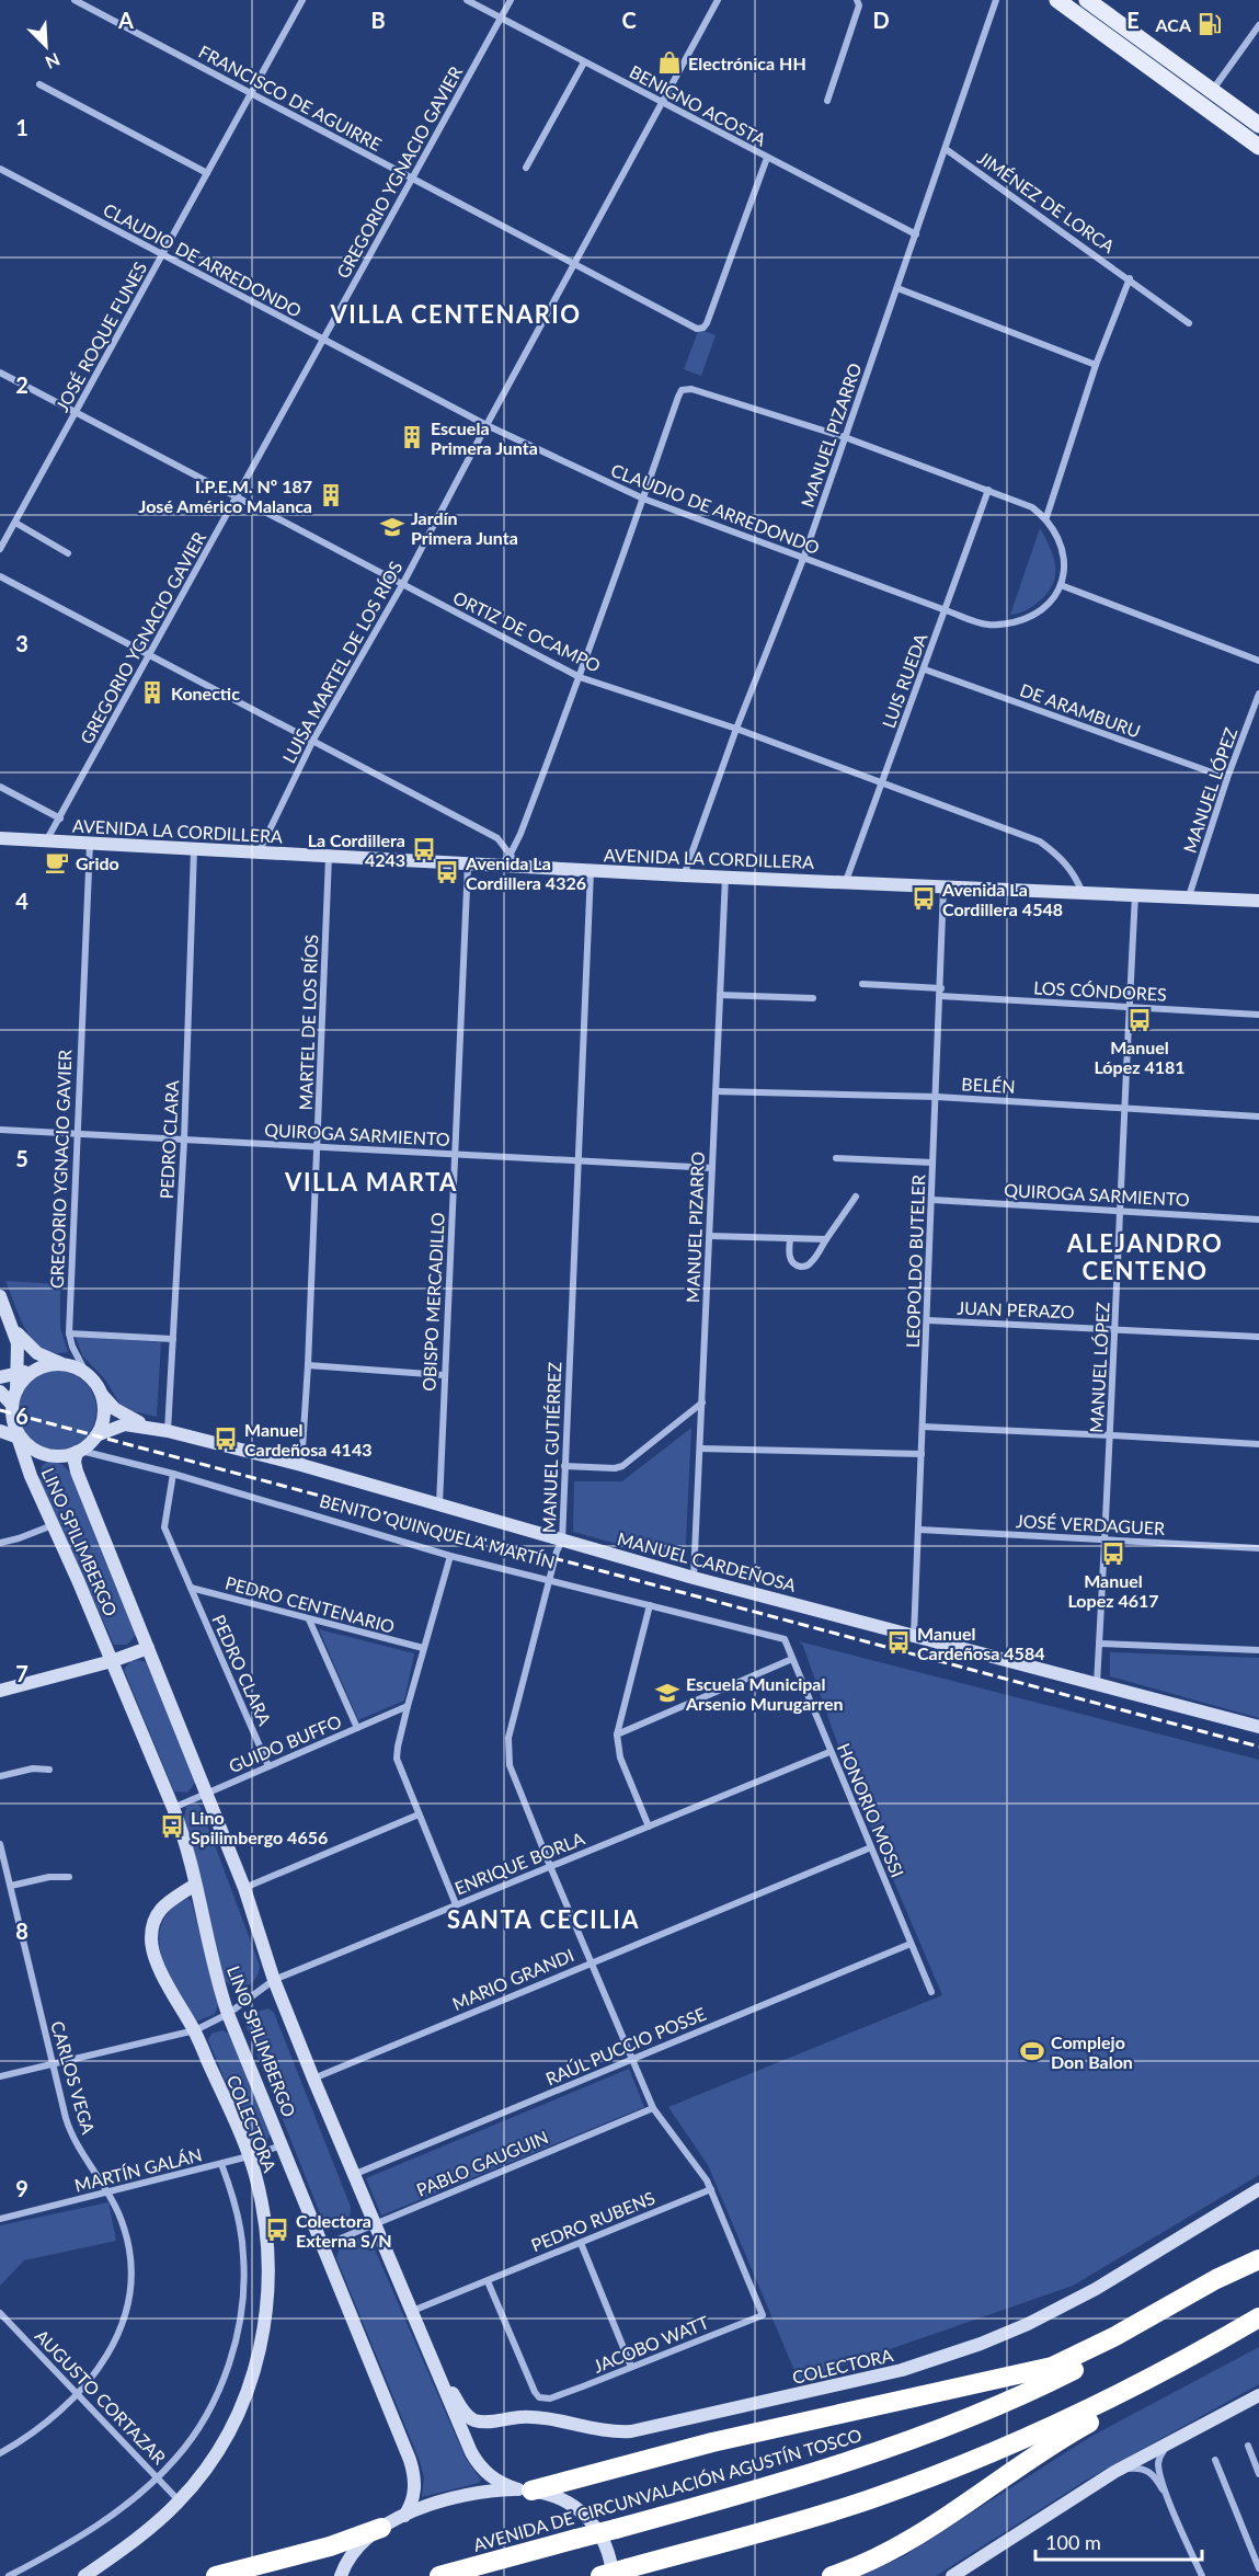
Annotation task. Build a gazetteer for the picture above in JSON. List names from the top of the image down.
{
  "streets": {
    "highway": ["AVENIDA DE CIRCUNVALACIÓN AGUSTÍN TOSCO"],
    "main road": [
      "AVENIDA LA CORDILLERA",
      "LINO SPILIMBERGO",
      "MANUEL CARDEÑOSA",
      "COLECTORA"
    ],
    "street": [
      "FRANCISCO DE AGUIRRE",
      "BENIGNO ACOSTA",
      "GREGORIO YGNACIO GAVIER",
      "JIMÉNEZ DE LORCA",
      "CLAUDIO DE ARREDONDO",
      "JOSÉ ROQUE FUNES",
      "MANUEL PIZARRO",
      "ORTIZ DE OCAMPO",
      "LUISA MARTEL DE LOS RÍOS",
      "LUIS RUEDA",
      "DE ARAMBURU",
      "MANUEL LÓPEZ",
      "LOS CÓNDORES",
      "MARTEL DE LOS RÍOS",
      "BELÉN",
      "QUIROGA SARMIENTO",
      "PEDRO CLARA",
      "LEOPOLDO BUTELER",
      "OBISPO MERCADILLO",
      "JUAN PERAZO",
      "MANUEL GUTIÉRREZ",
      "JOSÉ VERDAGUER",
      "BENITO QUINQUELA MARTÍN",
      "PEDRO CENTENARIO",
      "GUIDO BUFFO",
      "HONORIO MOSSI",
      "ENRIQUE BORLA",
      "MARIO GRANDI",
      "RAÚL PUCCIO POSSE",
      "CARLOS VEGA",
      "PABLO GAUGUIN",
      "MARTÍN GALÁN",
      "PEDRO RUBENS",
      "JACOBO WATT",
      "AUGUSTO CORTAZAR"
    ]
  },
  "crossings": [
    ["FRANCISCO DE AGUIRRE", "BENIGNO ACOSTA"],
    ["FRANCISCO DE AGUIRRE", "GREGORIO YGNACIO GAVIER"],
    ["FRANCISCO DE AGUIRRE", "JOSÉ ROQUE FUNES"],
    ["FRANCISCO DE AGUIRRE", "LUISA MARTEL DE LOS RÍOS"],
    ["BENIGNO ACOSTA", "GREGORIO YGNACIO GAVIER"],
    ["BENIGNO ACOSTA", "MANUEL PIZARRO"],
    ["BENIGNO ACOSTA", "LUISA MARTEL DE LOS RÍOS"],
    ["GREGORIO YGNACIO GAVIER", "CLAUDIO DE ARREDONDO"],
    ["GREGORIO YGNACIO GAVIER", "ORTIZ DE OCAMPO"],
    ["GREGORIO YGNACIO GAVIER", "AVENIDA LA CORDILLERA"],
    ["GREGORIO YGNACIO GAVIER", "QUIROGA SARMIENTO"],
    ["GREGORIO YGNACIO GAVIER", "BENITO QUINQUELA MARTÍN"],
    ["GREGORIO YGNACIO GAVIER", "LINO SPILIMBERGO"],
    ["GREGORIO YGNACIO GAVIER", "MANUEL CARDEÑOSA"],
    ["JIMÉNEZ DE LORCA", "MANUEL PIZARRO"],
    ["CLAUDIO DE ARREDONDO", "JOSÉ ROQUE FUNES"],
    ["CLAUDIO DE ARREDONDO", "MANUEL PIZARRO"],
    ["CLAUDIO DE ARREDONDO", "LUISA MARTEL DE LOS RÍOS"],
    ["CLAUDIO DE ARREDONDO", "LUIS RUEDA"],
    ["JOSÉ ROQUE FUNES", "ORTIZ DE OCAMPO"],
    ["MANUEL PIZARRO", "ORTIZ DE OCAMPO"],
    ["MANUEL PIZARRO", "AVENIDA LA CORDILLERA"],
    ["MANUEL PIZARRO", "BELÉN"],
    ["MANUEL PIZARRO", "QUIROGA SARMIENTO"],
    ["MANUEL PIZARRO", "MANUEL CARDEÑOSA"],
    ["ORTIZ DE OCAMPO", "LUISA MARTEL DE LOS RÍOS"],
    ["ORTIZ DE OCAMPO", "LUIS RUEDA"],
    ["ORTIZ DE OCAMPO", "AVENIDA LA CORDILLERA"],
    ["LUISA MARTEL DE LOS RÍOS", "AVENIDA LA CORDILLERA"],
    ["LUIS RUEDA", "DE ARAMBURU"],
    ["LUIS RUEDA", "AVENIDA LA CORDILLERA"],
    ["DE ARAMBURU", "MANUEL LÓPEZ"],
    ["MANUEL LÓPEZ", "AVENIDA LA CORDILLERA"],
    ["MANUEL LÓPEZ", "LOS CÓNDORES"],
    ["MANUEL LÓPEZ", "BELÉN"],
    ["MANUEL LÓPEZ", "QUIROGA SARMIENTO"],
    ["MANUEL LÓPEZ", "JUAN PERAZO"],
    ["MANUEL LÓPEZ", "JOSÉ VERDAGUER"],
    ["MANUEL LÓPEZ", "MANUEL CARDEÑOSA"],
    ["AVENIDA LA CORDILLERA", "MARTEL DE LOS RÍOS"],
    ["AVENIDA LA CORDILLERA", "PEDRO CLARA"],
    ["AVENIDA LA CORDILLERA", "LEOPOLDO BUTELER"],
    ["AVENIDA LA CORDILLERA", "OBISPO MERCADILLO"],
    ["AVENIDA LA CORDILLERA", "MANUEL GUTIÉRREZ"],
    ["LOS CÓNDORES", "LEOPOLDO BUTELER"],
    ["MARTEL DE LOS RÍOS", "QUIROGA SARMIENTO"],
    ["MARTEL DE LOS RÍOS", "MANUEL CARDEÑOSA"],
    ["BELÉN", "LEOPOLDO BUTELER"],
    ["QUIROGA SARMIENTO", "PEDRO CLARA"],
    ["QUIROGA SARMIENTO", "LEOPOLDO BUTELER"],
    ["QUIROGA SARMIENTO", "OBISPO MERCADILLO"],
    ["QUIROGA SARMIENTO", "MANUEL GUTIÉRREZ"],
    ["PEDRO CLARA", "BENITO QUINQUELA MARTÍN"],
    ["PEDRO CLARA", "MANUEL CARDEÑOSA"],
    ["PEDRO CLARA", "PEDRO CENTENARIO"],
    ["PEDRO CLARA", "GUIDO BUFFO"],
    ["LEOPOLDO BUTELER", "JUAN PERAZO"],
    ["LEOPOLDO BUTELER", "JOSÉ VERDAGUER"],
    ["LEOPOLDO BUTELER", "MANUEL CARDEÑOSA"],
    ["OBISPO MERCADILLO", "MANUEL CARDEÑOSA"],
    ["MANUEL GUTIÉRREZ", "BENITO QUINQUELA MARTÍN"],
    ["MANUEL GUTIÉRREZ", "MANUEL CARDEÑOSA"],
    ["MANUEL GUTIÉRREZ", "ENRIQUE BORLA"],
    ["MANUEL GUTIÉRREZ", "MARIO GRANDI"],
    ["MANUEL GUTIÉRREZ", "RAÚL PUCCIO POSSE"],
    ["MANUEL GUTIÉRREZ", "PABLO GAUGUIN"],
    ["MANUEL GUTIÉRREZ", "PEDRO RUBENS"],
    ["MANUEL GUTIÉRREZ", "JACOBO WATT"],
    ["BENITO QUINQUELA MARTÍN", "LINO SPILIMBERGO"],
    ["BENITO QUINQUELA MARTÍN", "MANUEL CARDEÑOSA"],
    ["BENITO QUINQUELA MARTÍN", "HONORIO MOSSI"],
    ["LINO SPILIMBERGO", "MANUEL CARDEÑOSA"],
    ["LINO SPILIMBERGO", "GUIDO BUFFO"],
    ["LINO SPILIMBERGO", "ENRIQUE BORLA"],
    ["LINO SPILIMBERGO", "MARIO GRANDI"],
    ["LINO SPILIMBERGO", "RAÚL PUCCIO POSSE"],
    ["LINO SPILIMBERGO", "COLECTORA"],
    ["LINO SPILIMBERGO", "PABLO GAUGUIN"],
    ["LINO SPILIMBERGO", "MARTÍN GALÁN"],
    ["LINO SPILIMBERGO", "PEDRO RUBENS"],
    ["HONORIO MOSSI", "ENRIQUE BORLA"],
    ["HONORIO MOSSI", "MARIO GRANDI"],
    ["HONORIO MOSSI", "RAÚL PUCCIO POSSE"],
    ["ENRIQUE BORLA", "CARLOS VEGA"],
    ["ENRIQUE BORLA", "COLECTORA"],
    ["CARLOS VEGA", "MARTÍN GALÁN"],
    ["CARLOS VEGA", "AUGUSTO CORTAZAR"],
    ["COLECTORA", "MARTÍN GALÁN"],
    ["COLECTORA", "AUGUSTO CORTAZAR"],
    ["PEDRO RUBENS", "JACOBO WATT"]
  ],
  "districts": [
    "VILLA CENTENARIO",
    "VILLA MARTA",
    "ALEJANDRO CENTENO",
    "SANTA CECILIA"
  ],
  "places": {
    "fuel station": ["ACA"],
    "shop": ["Electrónica HH"],
    "building": ["Escuela Primera Junta", "I.P.E.M. Nº 187 José Américo Malanca", "Konectic"],
    "school or university": ["Jardín Primera Junta", "Escuela Municipal Arsenio Murugarren"],
    "bus stop": [
      "La Cordillera 4243",
      "Avenida La Cordillera 4326",
      "Avenida La Cordillera 4548",
      "Manuel López 4181",
      "Manuel Cardeñosa 4143",
      "Manuel Lopez 4617",
      "Manuel Cardeñosa 4584",
      "Lino Spilimbergo 4656",
      "Colectora Externa S/N"
    ],
    "cafe": ["Grido"],
    "sports": ["Complejo Don Balon"]
  },
  "scale_bar": "100 m",
  "north": "bottom right",
  "grid": {
    "columns": [
      "A",
      "B",
      "C",
      "D",
      "E"
    ],
    "rows": [
      "1",
      "2",
      "3",
      "4",
      "5",
      "6",
      "7",
      "8",
      "9"
    ]
  }
}
